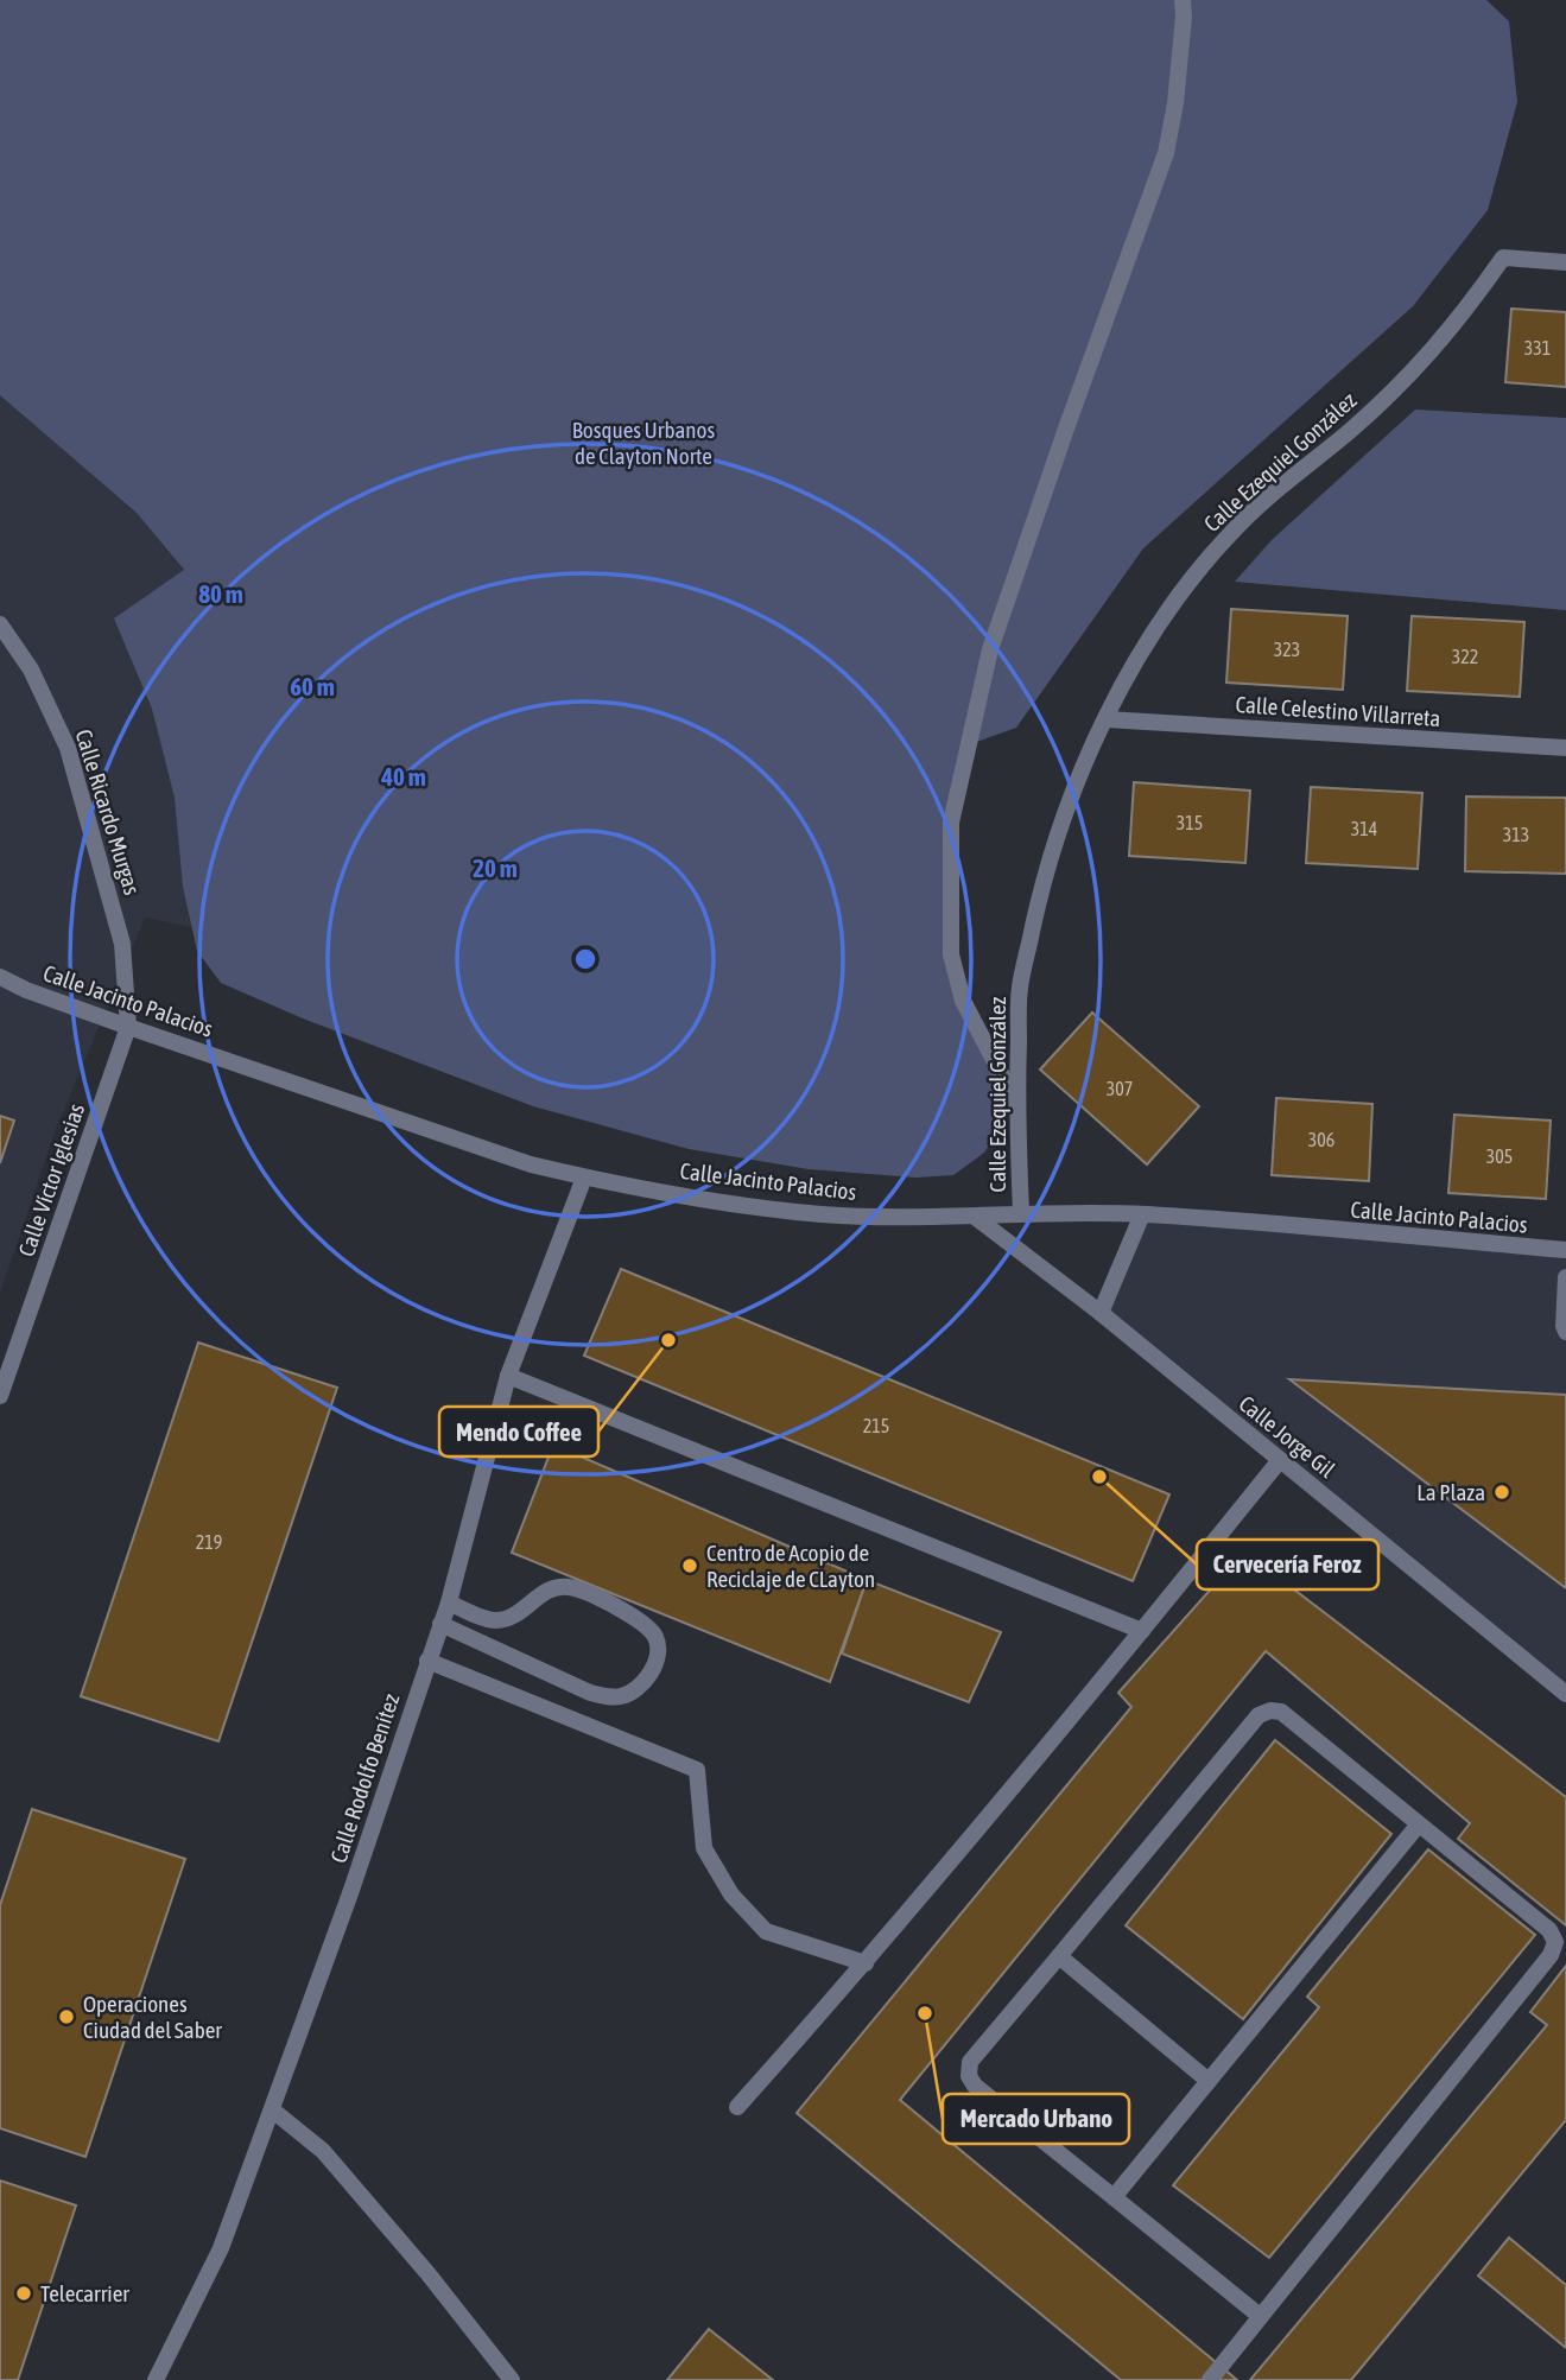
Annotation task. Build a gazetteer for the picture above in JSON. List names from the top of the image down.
{
  "streets": {
    "street": [
      "Calle Ezequiel González",
      "Calle Celestino Villarreta",
      "Calle Ricardo Murgas",
      "Calle Jacinto Palacios",
      "Calle Víctor Iglesias",
      "Calle Jorge Gil",
      "Calle Rodolfo Benítez"
    ]
  },
  "crossings": [
    ["Calle Ezequiel González", "Calle Celestino Villarreta"],
    ["Calle Ezequiel González", "Calle Jacinto Palacios"],
    ["Calle Ricardo Murgas", "Calle Jacinto Palacios"],
    ["Calle Ricardo Murgas", "Calle Víctor Iglesias"],
    ["Calle Jacinto Palacios", "Calle Víctor Iglesias"],
    ["Calle Jacinto Palacios", "Calle Jorge Gil"],
    ["Calle Jacinto Palacios", "Calle Rodolfo Benítez"]
  ],
  "parks": ["Bosques Urbanos de Clayton Norte"],
  "places": [
    "Mendo Coffee",
    "Cervecería Feroz",
    "La Plaza",
    "Centro de Acopio de Reciclaje de CLayton",
    "Mercado Urbano",
    "Operaciones Ciudad del Saber",
    "Telecarrier"
  ],
  "house_numbers": [
    "331",
    "323",
    "322",
    "315",
    "314",
    "313",
    "307",
    "306",
    "305",
    "215",
    "219"
  ],
  "rings": [
    "80 m",
    "60 m",
    "40 m",
    "20 m"
  ]
}
